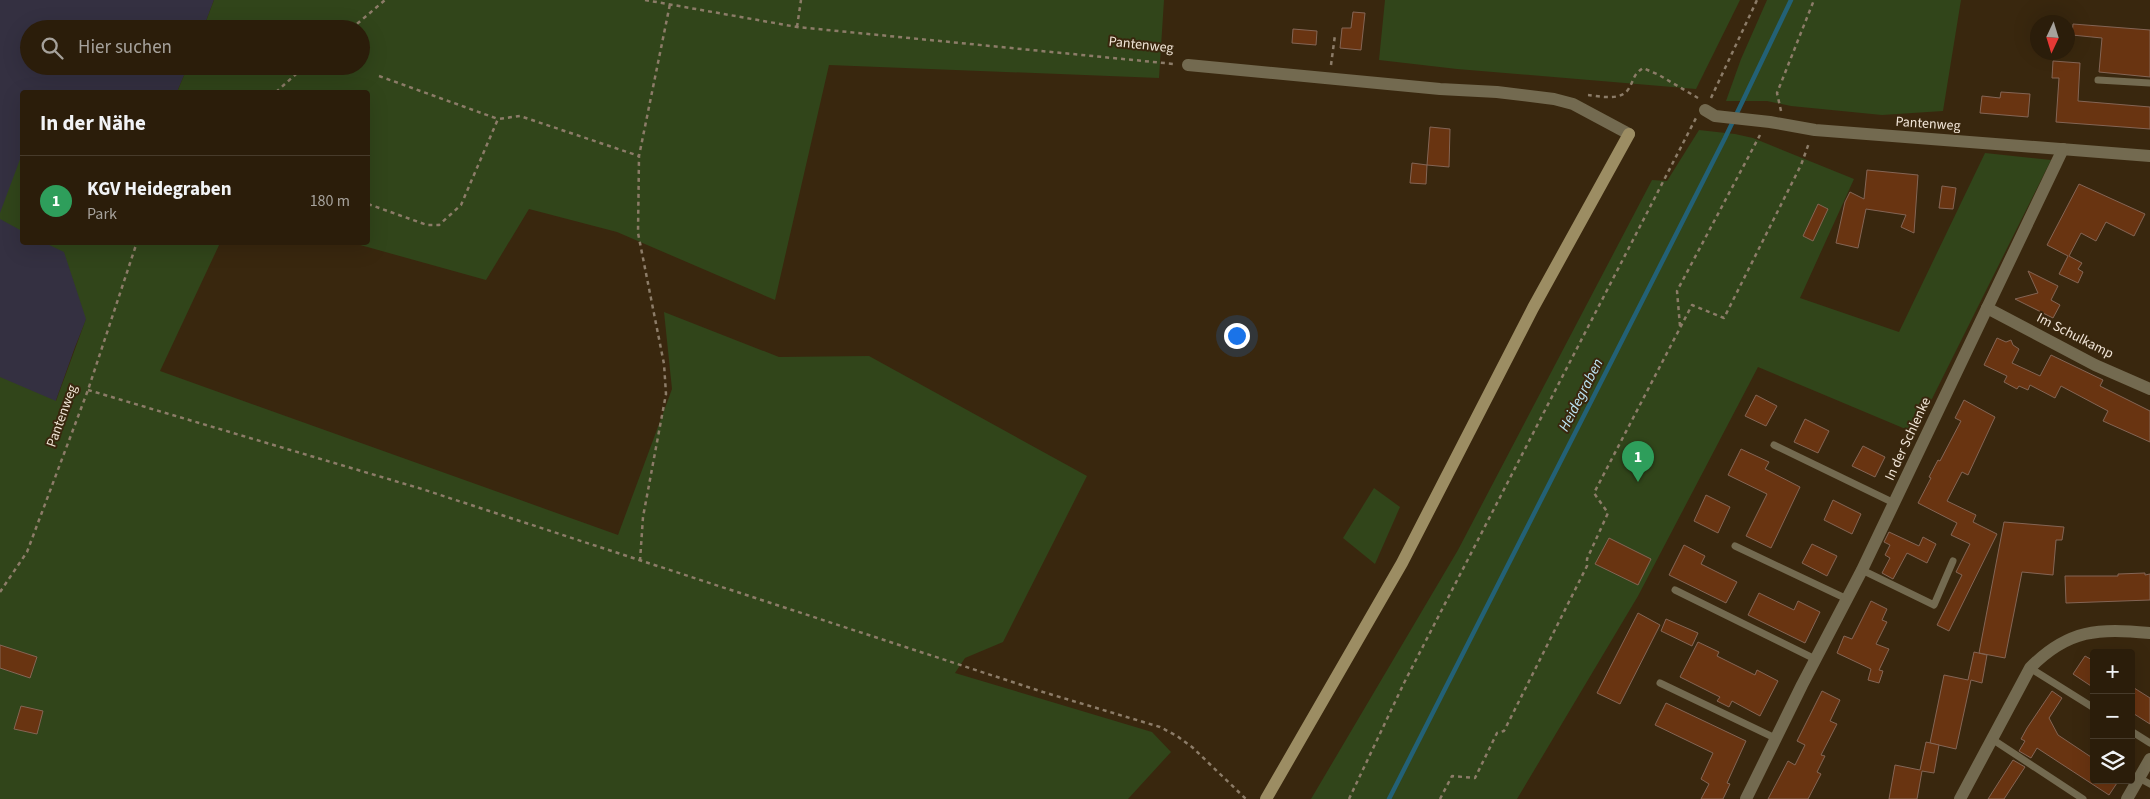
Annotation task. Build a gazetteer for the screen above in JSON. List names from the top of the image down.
{
  "streets": {
    "street": ["Pantenweg", "Im Schulkamp", "In der Schlenke"]
  },
  "crossings": [
    ["Pantenweg", "In der Schlenke"],
    ["Im Schulkamp", "In der Schlenke"]
  ],
  "water": ["Heidegraben"],
  "north": "bottom",
  "page": {
    "search": "Hier suchen",
    "heading": "In der Nähe",
    "list": [
      {
        "mark": "1",
        "name": "KGV Heidegraben",
        "note": "Park",
        "value": "180 m"
      }
    ],
    "pins": "1",
    "map_buttons": ["+", "−"]
  }
}
